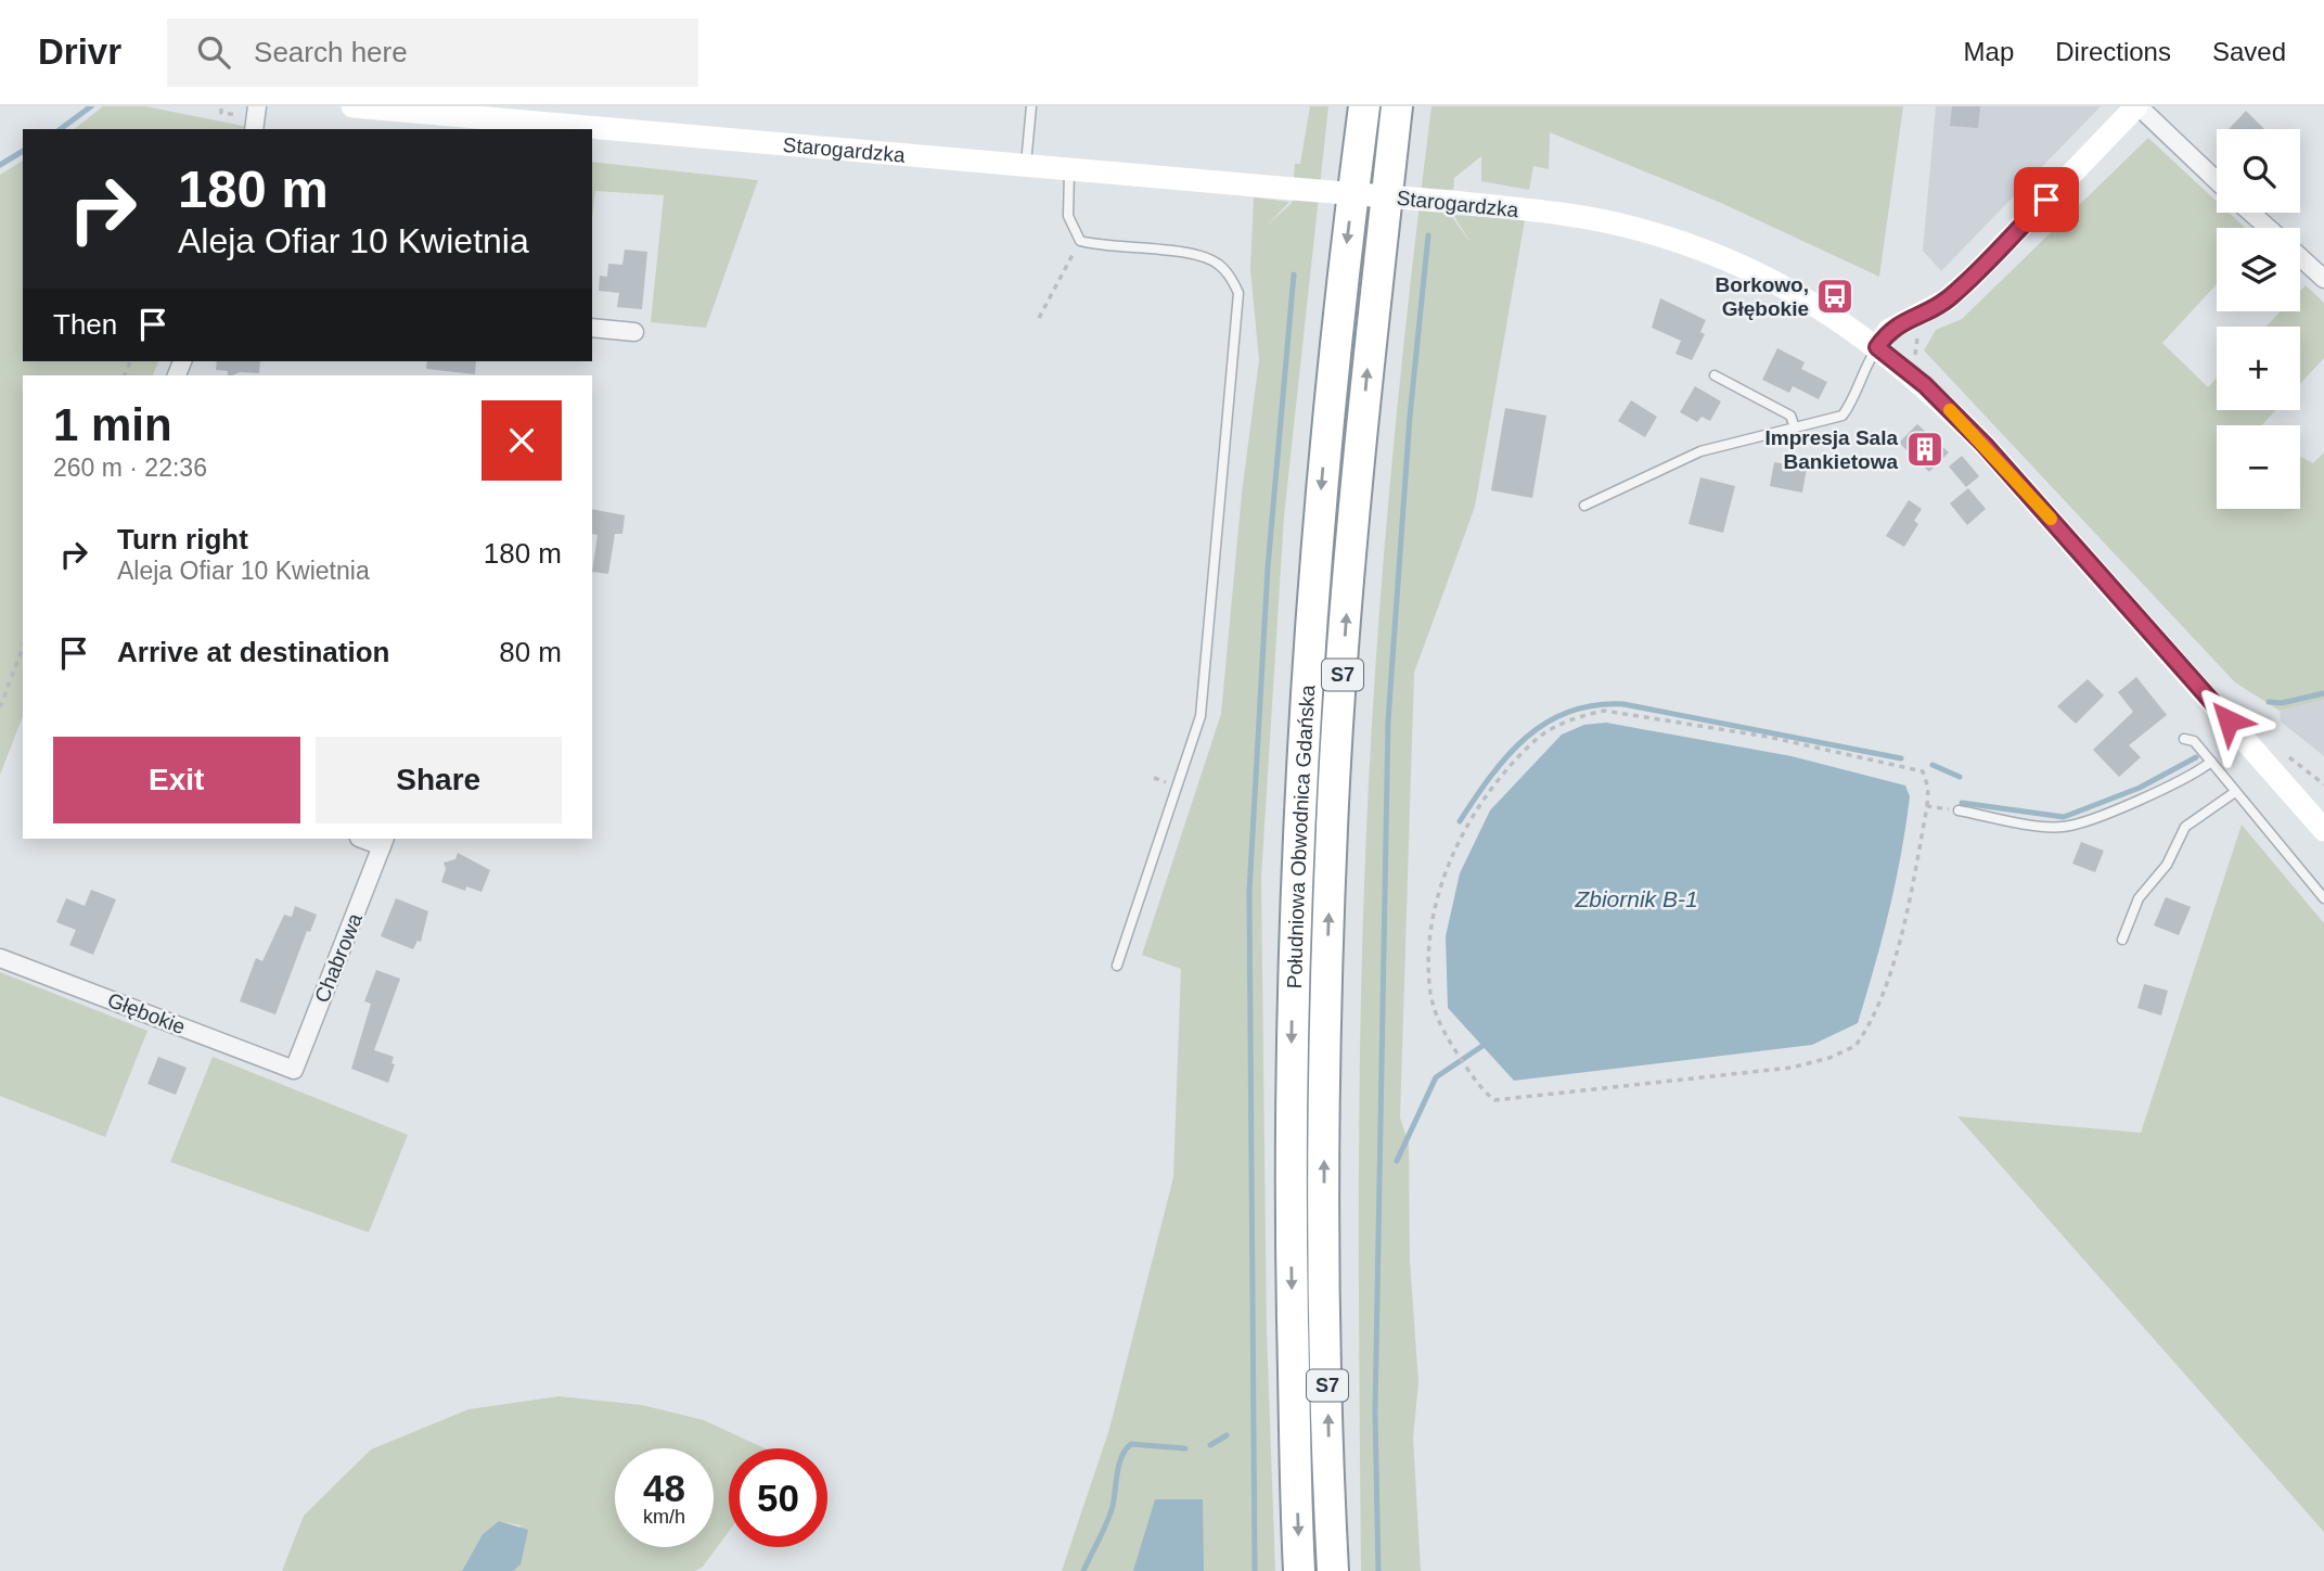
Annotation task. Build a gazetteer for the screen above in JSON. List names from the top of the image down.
{
  "streets": {
    "highway": ["S7", "Południowa Obwodnica Gdańska"],
    "main road": ["Starogardzka"],
    "street": ["Chabrowa", "Głębokie"]
  },
  "crossings": [
    ["Chabrowa", "Głębokie"]
  ],
  "water": ["Zbiornik B-1"],
  "places": {
    "bus stop": ["Borkowo, Głębokie"],
    "building": ["Impresja Sala Bankietowa"]
  },
  "page": {
    "header": "Drivr",
    "search": "Search here",
    "nav": ["Map", "Directions", "Saved"],
    "map_buttons": ["+", "−"],
    "turn": ["180 m", "Aleja Ofiar 10 Kwietnia"],
    "then": "Then",
    "heading": ["1 min", "260 m · 22:36"],
    "list": [
      {
        "name": "Turn right",
        "note": "Aleja Ofiar 10 Kwietnia",
        "value": "180 m"
      },
      {
        "name": "Arrive at destination",
        "value": "80 m"
      }
    ],
    "buttons": ["Exit", "Share"],
    "speed": "48 km/h",
    "limit": "50"
  }
}
